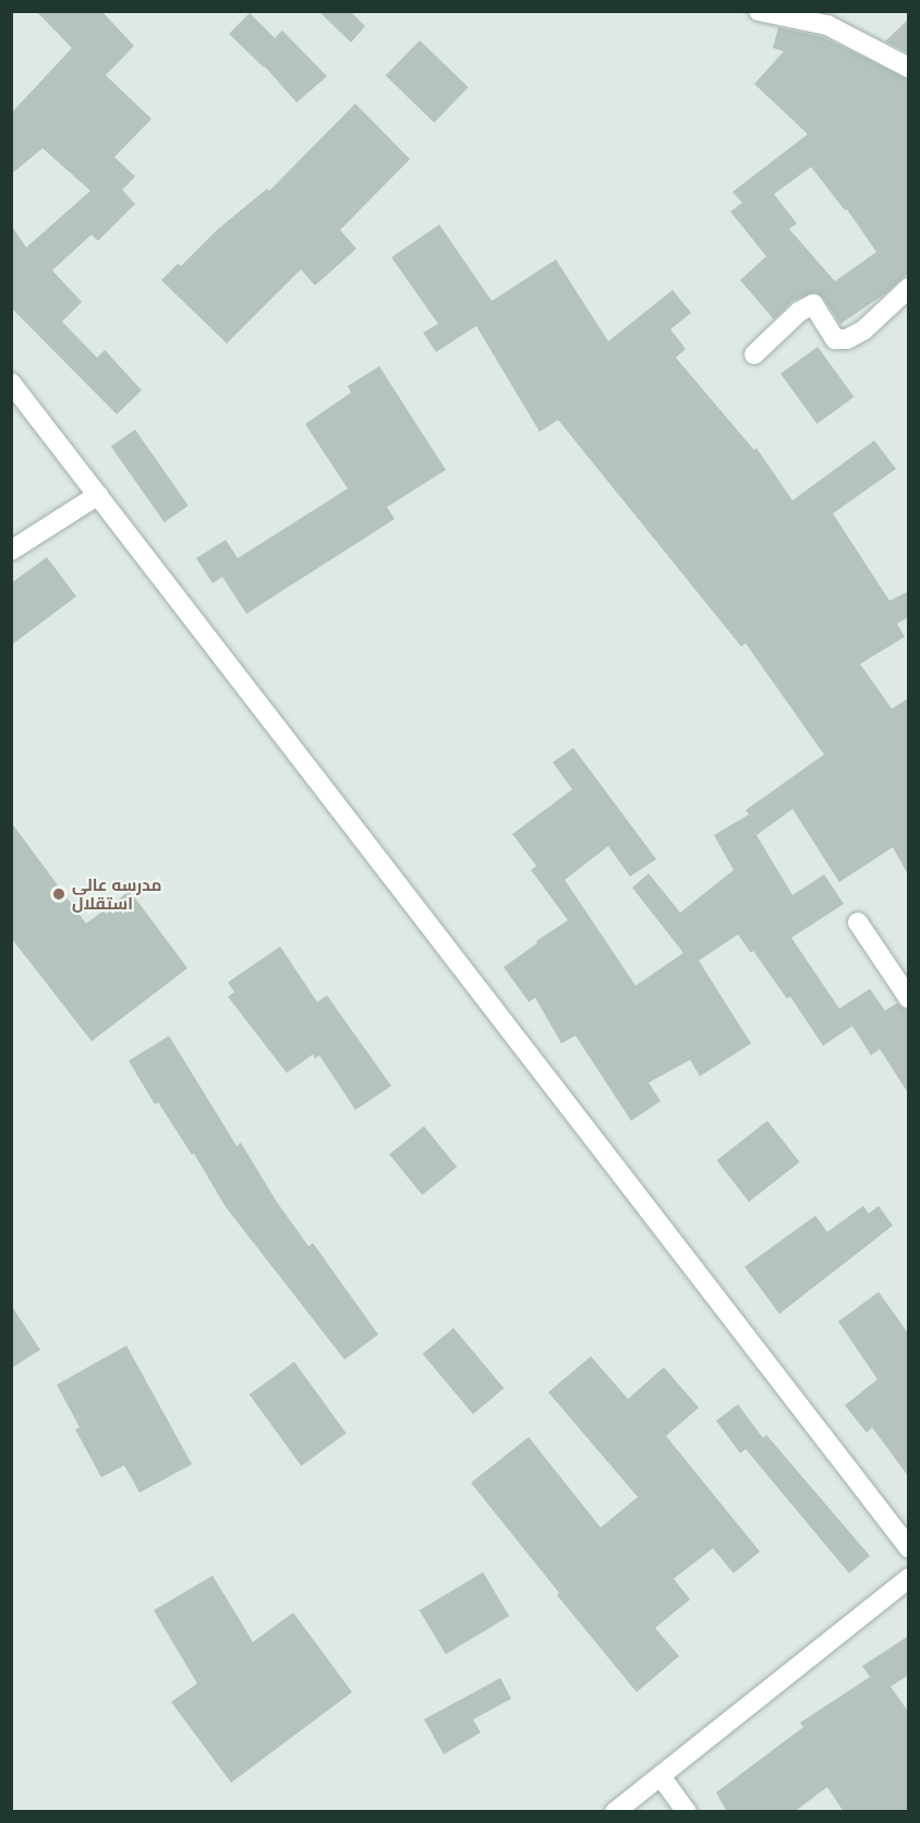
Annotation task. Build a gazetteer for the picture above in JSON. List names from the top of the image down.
{
  "places": ["مدرسه عالی استقلال"]
}
